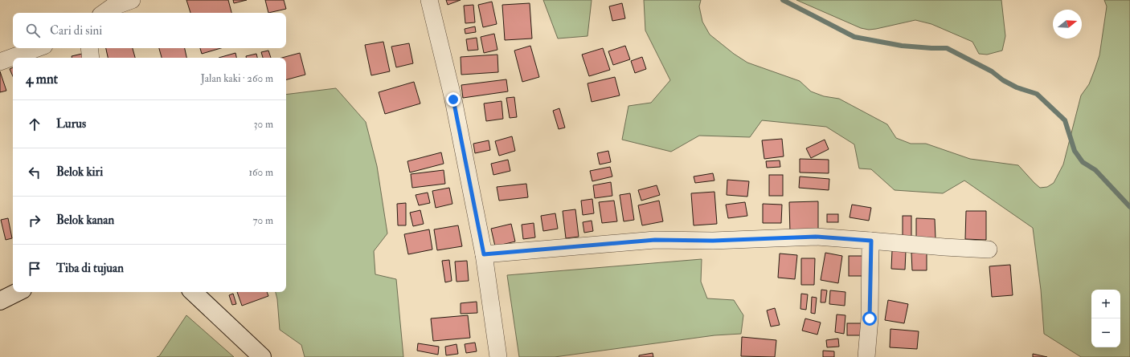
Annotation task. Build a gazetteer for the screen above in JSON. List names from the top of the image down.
{
  "north": "right",
  "page": {
    "search": "Cari di sini",
    "heading": ["4 mnt", "Jalan kaki · 260 m"],
    "list": [
      ["Lurus", "30 m"],
      ["Belok kiri", "160 m"],
      ["Belok kanan", "70 m"],
      "Tiba di tujuan"
    ],
    "map_buttons": ["+", "−"]
  }
}
